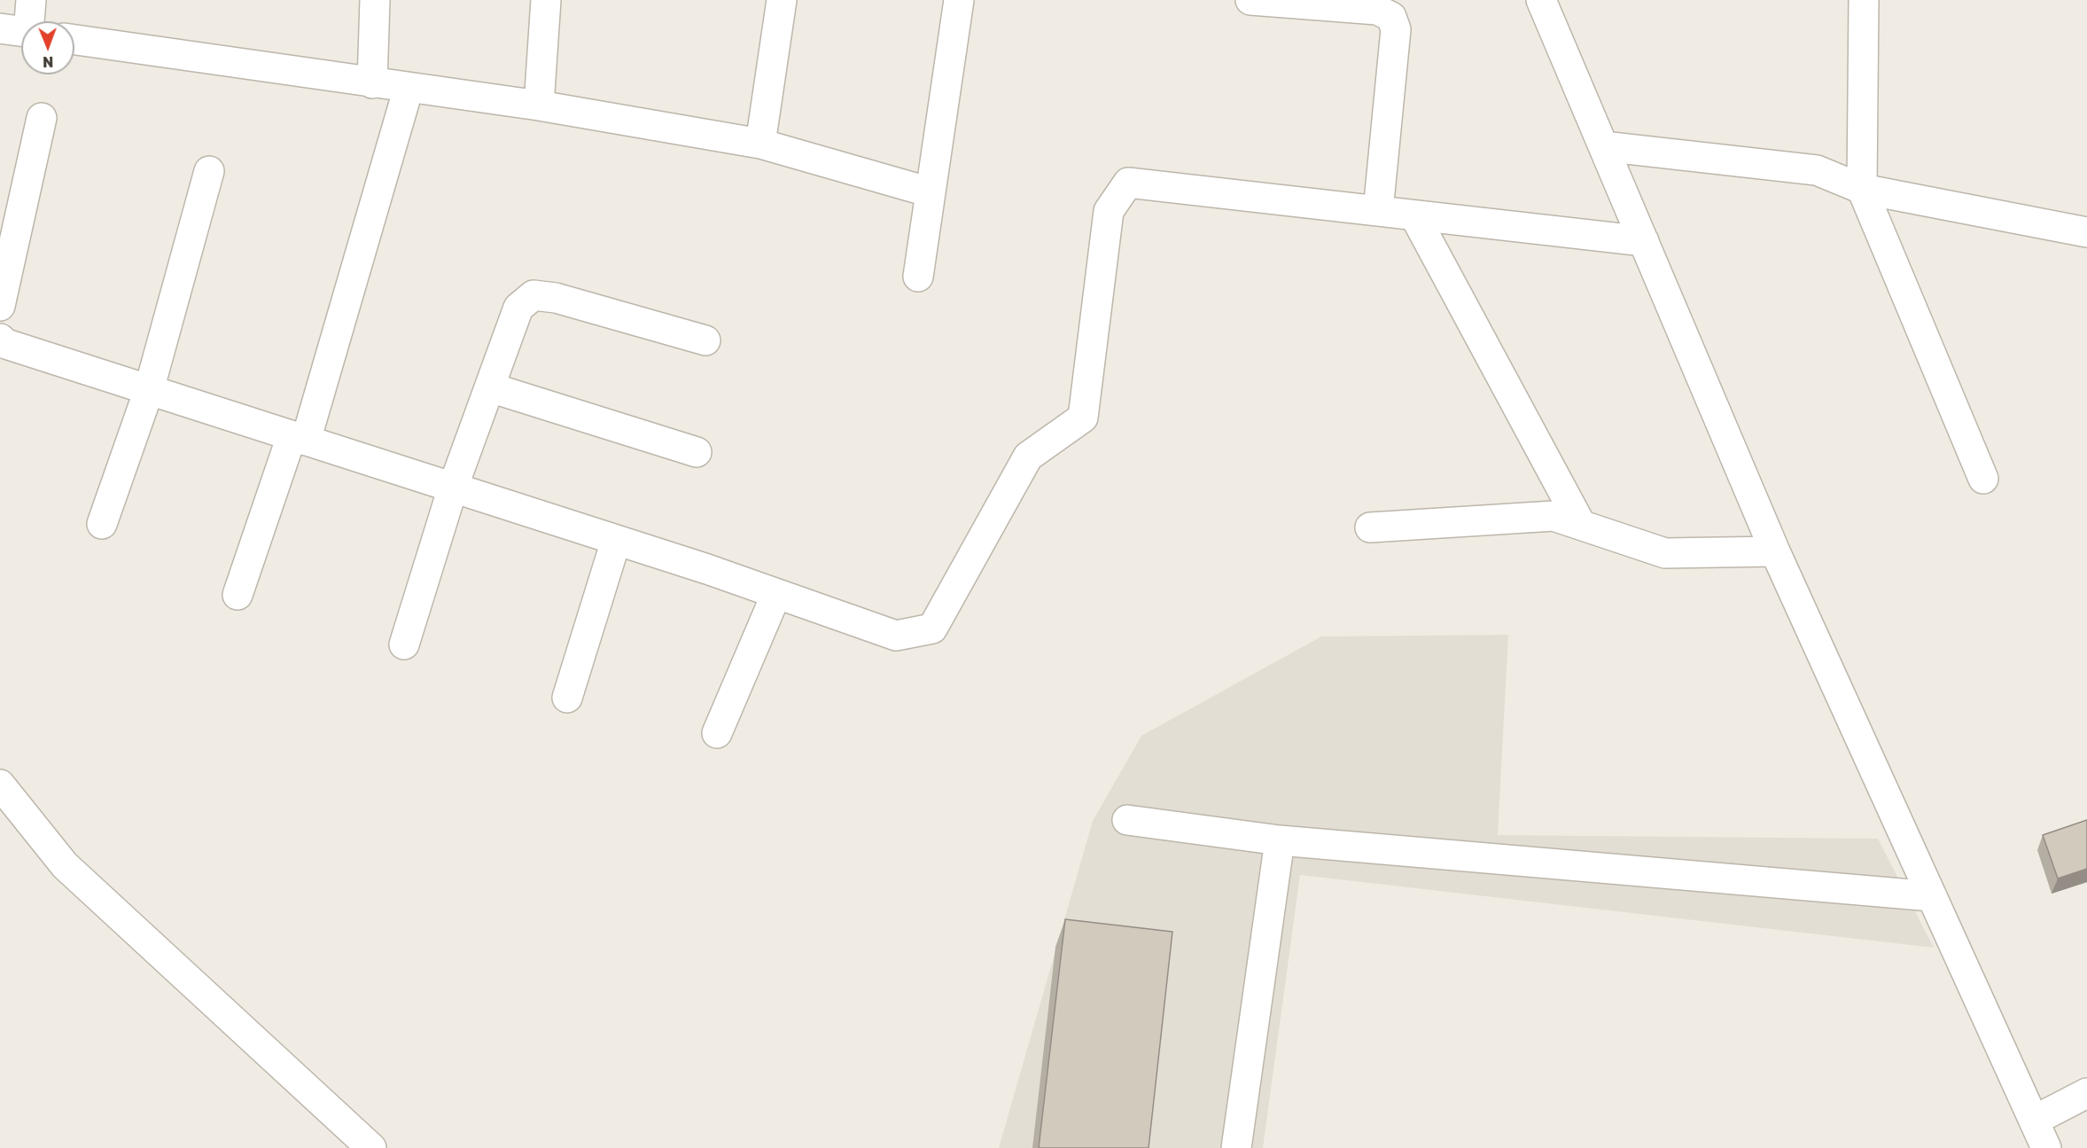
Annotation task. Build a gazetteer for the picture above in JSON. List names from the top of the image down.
{
  "north": "bottom"
}
